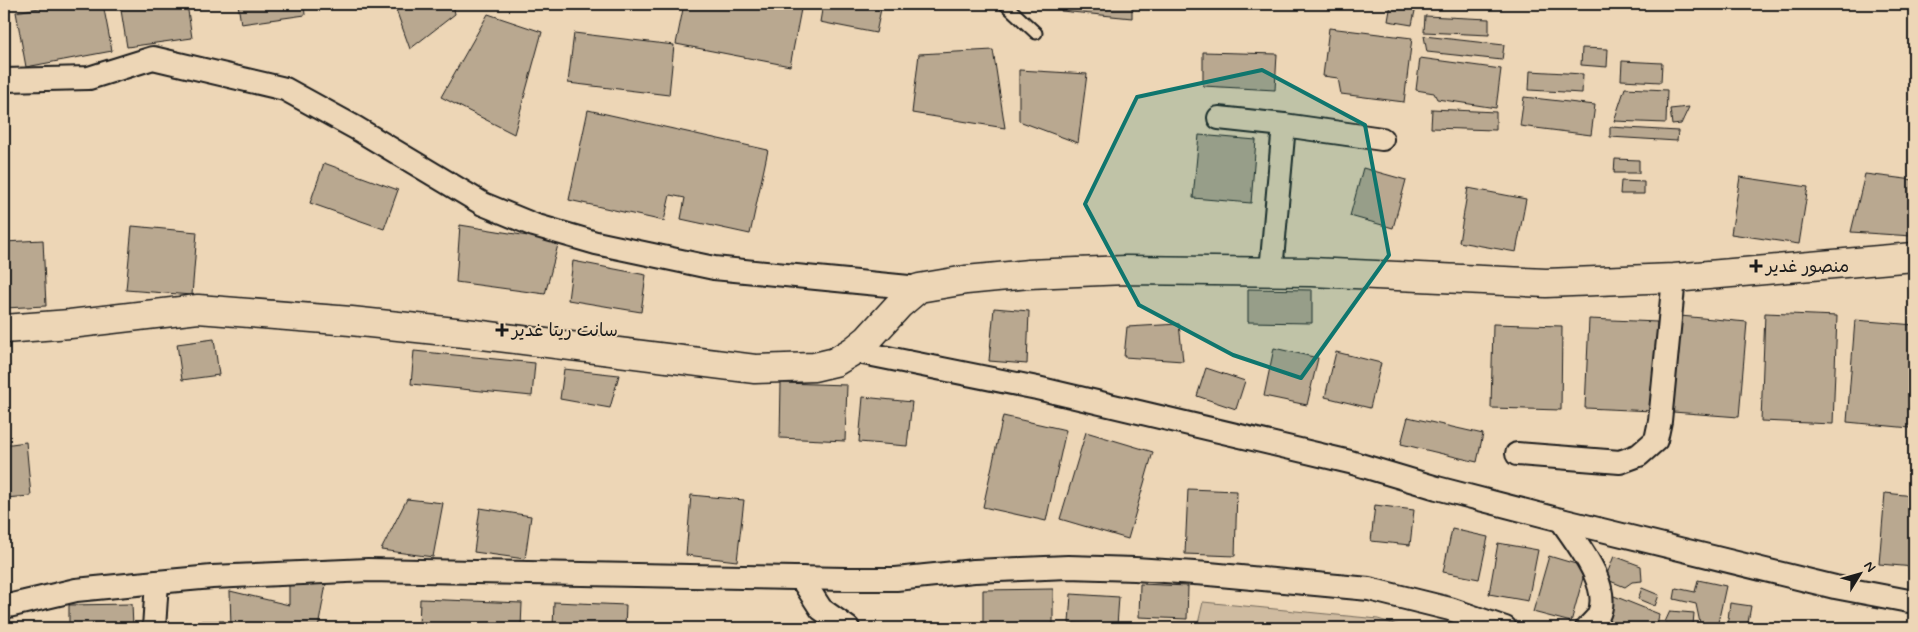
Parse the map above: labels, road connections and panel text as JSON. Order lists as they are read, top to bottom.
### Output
{
  "places": {
    "health": ["منصور غدير", "سانت ريتا غدير"]
  },
  "north": "top right"
}
